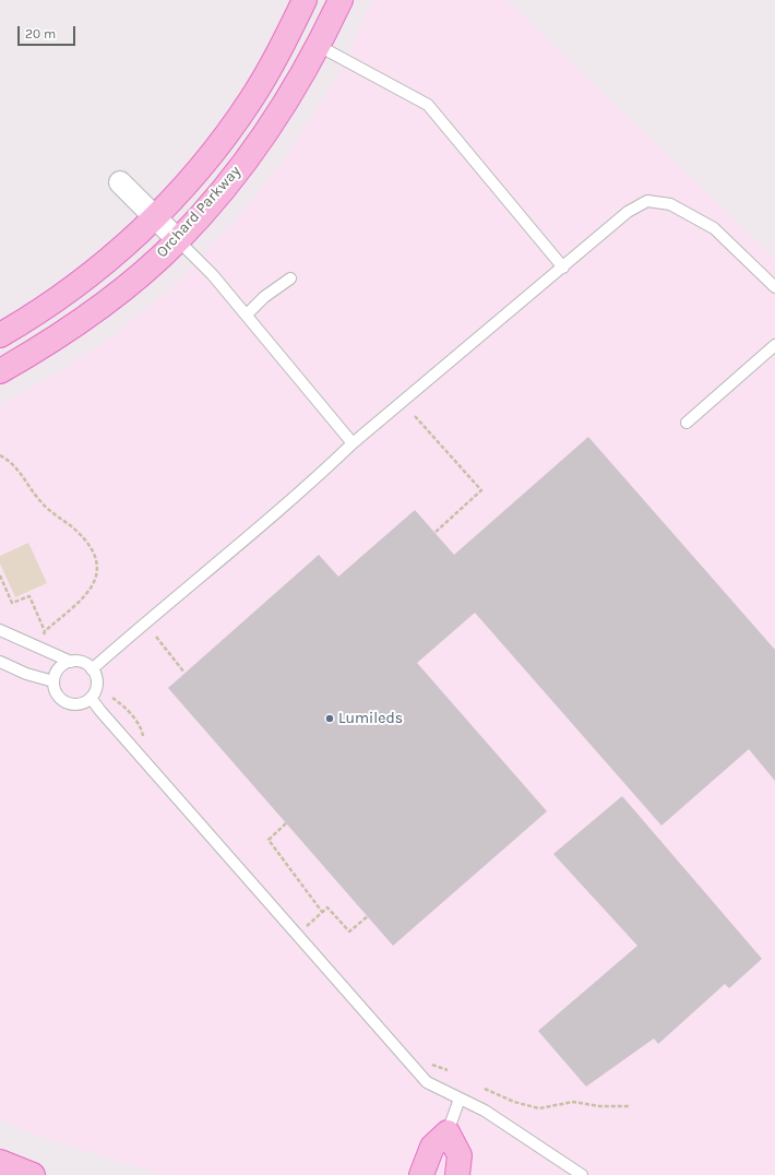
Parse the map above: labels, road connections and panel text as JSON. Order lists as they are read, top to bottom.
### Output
{
  "streets": {
    "main road": ["Orchard Parkway"]
  },
  "places": ["Lumileds"],
  "scale_bar": "20 m"
}
